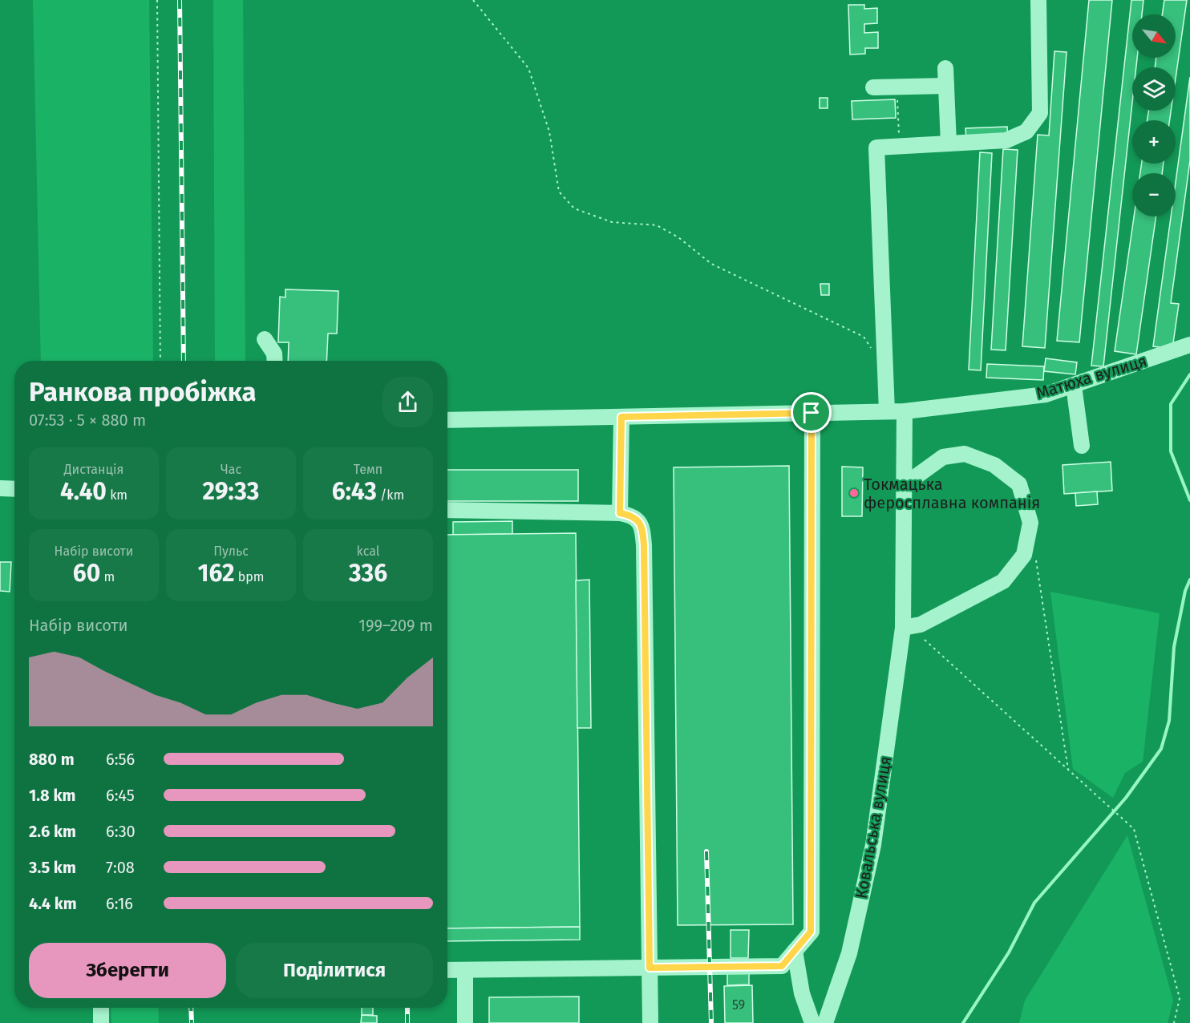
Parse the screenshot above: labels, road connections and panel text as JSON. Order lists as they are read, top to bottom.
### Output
{
  "streets": {
    "street": ["Матюха вулиця", "Ковальська вулиця"]
  },
  "crossings": [
    ["Матюха вулиця", "Ковальська вулиця"]
  ],
  "places": ["Токмацька феросплавна компанія"],
  "house_numbers": ["59"],
  "north": "bottom right",
  "page": {
    "map_buttons": ["+", "−"],
    "heading": ["Ранкова пробіжка", "07:53 · 5 × 880 m"],
    "stats": [
      ["Дистанція", "4.40 km"],
      ["Час", "29:33"],
      ["Темп", "6:43 /km"],
      ["Набір висоти", "60 m"],
      ["Пульс", "162 bpm"],
      ["kcal", "336"]
    ],
    "chart": ["Набір висоти", "199–209 m"],
    "list": [
      {
        "name": "880 m",
        "note": "6:56"
      },
      {
        "name": "1.8 km",
        "note": "6:45"
      },
      {
        "name": "2.6 km",
        "note": "6:30"
      },
      {
        "name": "3.5 km",
        "note": "7:08"
      },
      {
        "name": "4.4 km",
        "note": "6:16"
      }
    ],
    "buttons": ["Зберегти", "Поділитися"]
  }
}
